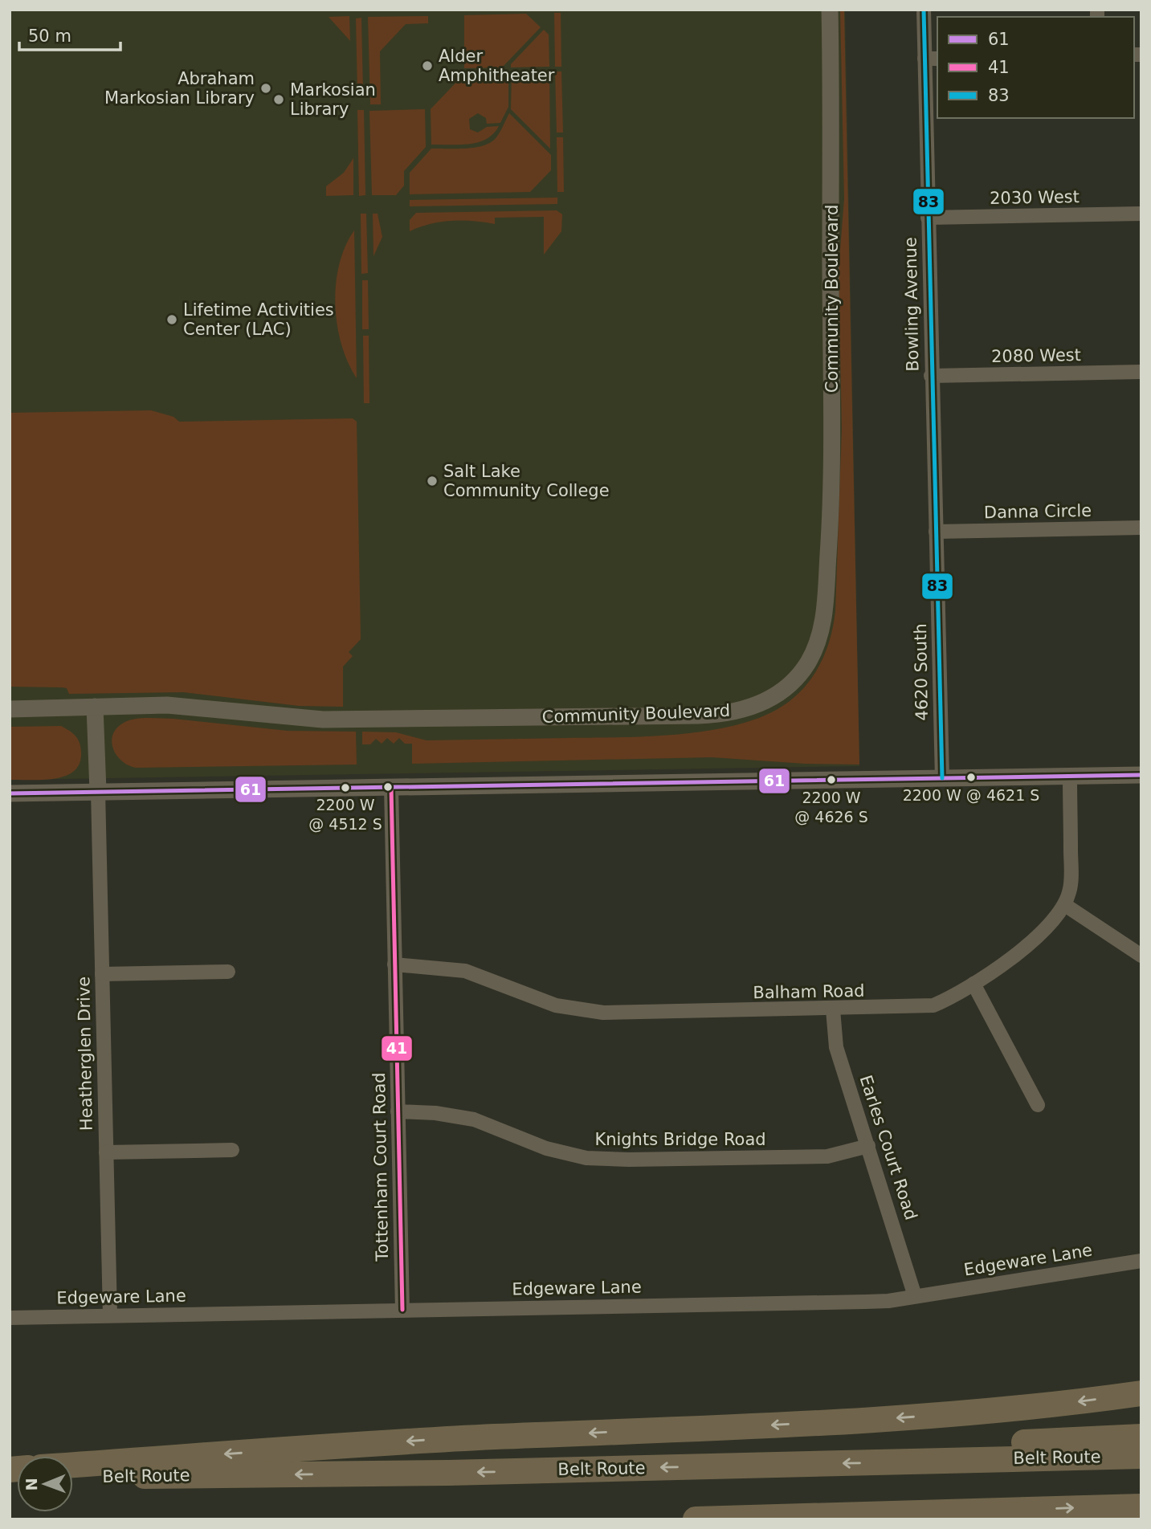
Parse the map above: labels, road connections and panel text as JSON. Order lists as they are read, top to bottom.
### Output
{
  "streets": {
    "highway": ["Belt Route"],
    "street": [
      "2030 West",
      "Community Boulevard",
      "Bowling Avenue",
      "2080 West",
      "Danna Circle",
      "4620 South",
      "Balham Road",
      "Heatherglen Drive",
      "Knights Bridge Road",
      "Earles Court Road",
      "Tottenham Court Road",
      "Edgeware Lane"
    ]
  },
  "crossings": [
    ["2030 West", "Bowling Avenue"],
    ["Bowling Avenue", "2080 West"],
    ["Bowling Avenue", "Danna Circle"],
    ["Bowling Avenue", "4620 South"],
    ["Danna Circle", "4620 South"],
    ["Balham Road", "Earles Court Road"],
    ["Balham Road", "Tottenham Court Road"],
    ["Heatherglen Drive", "Edgeware Lane"],
    ["Knights Bridge Road", "Earles Court Road"],
    ["Knights Bridge Road", "Tottenham Court Road"],
    ["Earles Court Road", "Edgeware Lane"],
    ["Tottenham Court Road", "Edgeware Lane"]
  ],
  "places": [
    "Alder Amphitheater",
    "Abraham Markosian Library",
    "Markosian Library",
    "Lifetime Activities Center (LAC)",
    "Salt Lake Community College",
    "2200 W @ 4621 S",
    "2200 W @ 4626 S",
    "2200 W @ 4512 S"
  ],
  "lines": ["transit line 83", "transit line 61", "transit line 41"],
  "legend": ["61", "41", "83"],
  "scale_bar": "50 m",
  "north": "left"
}
